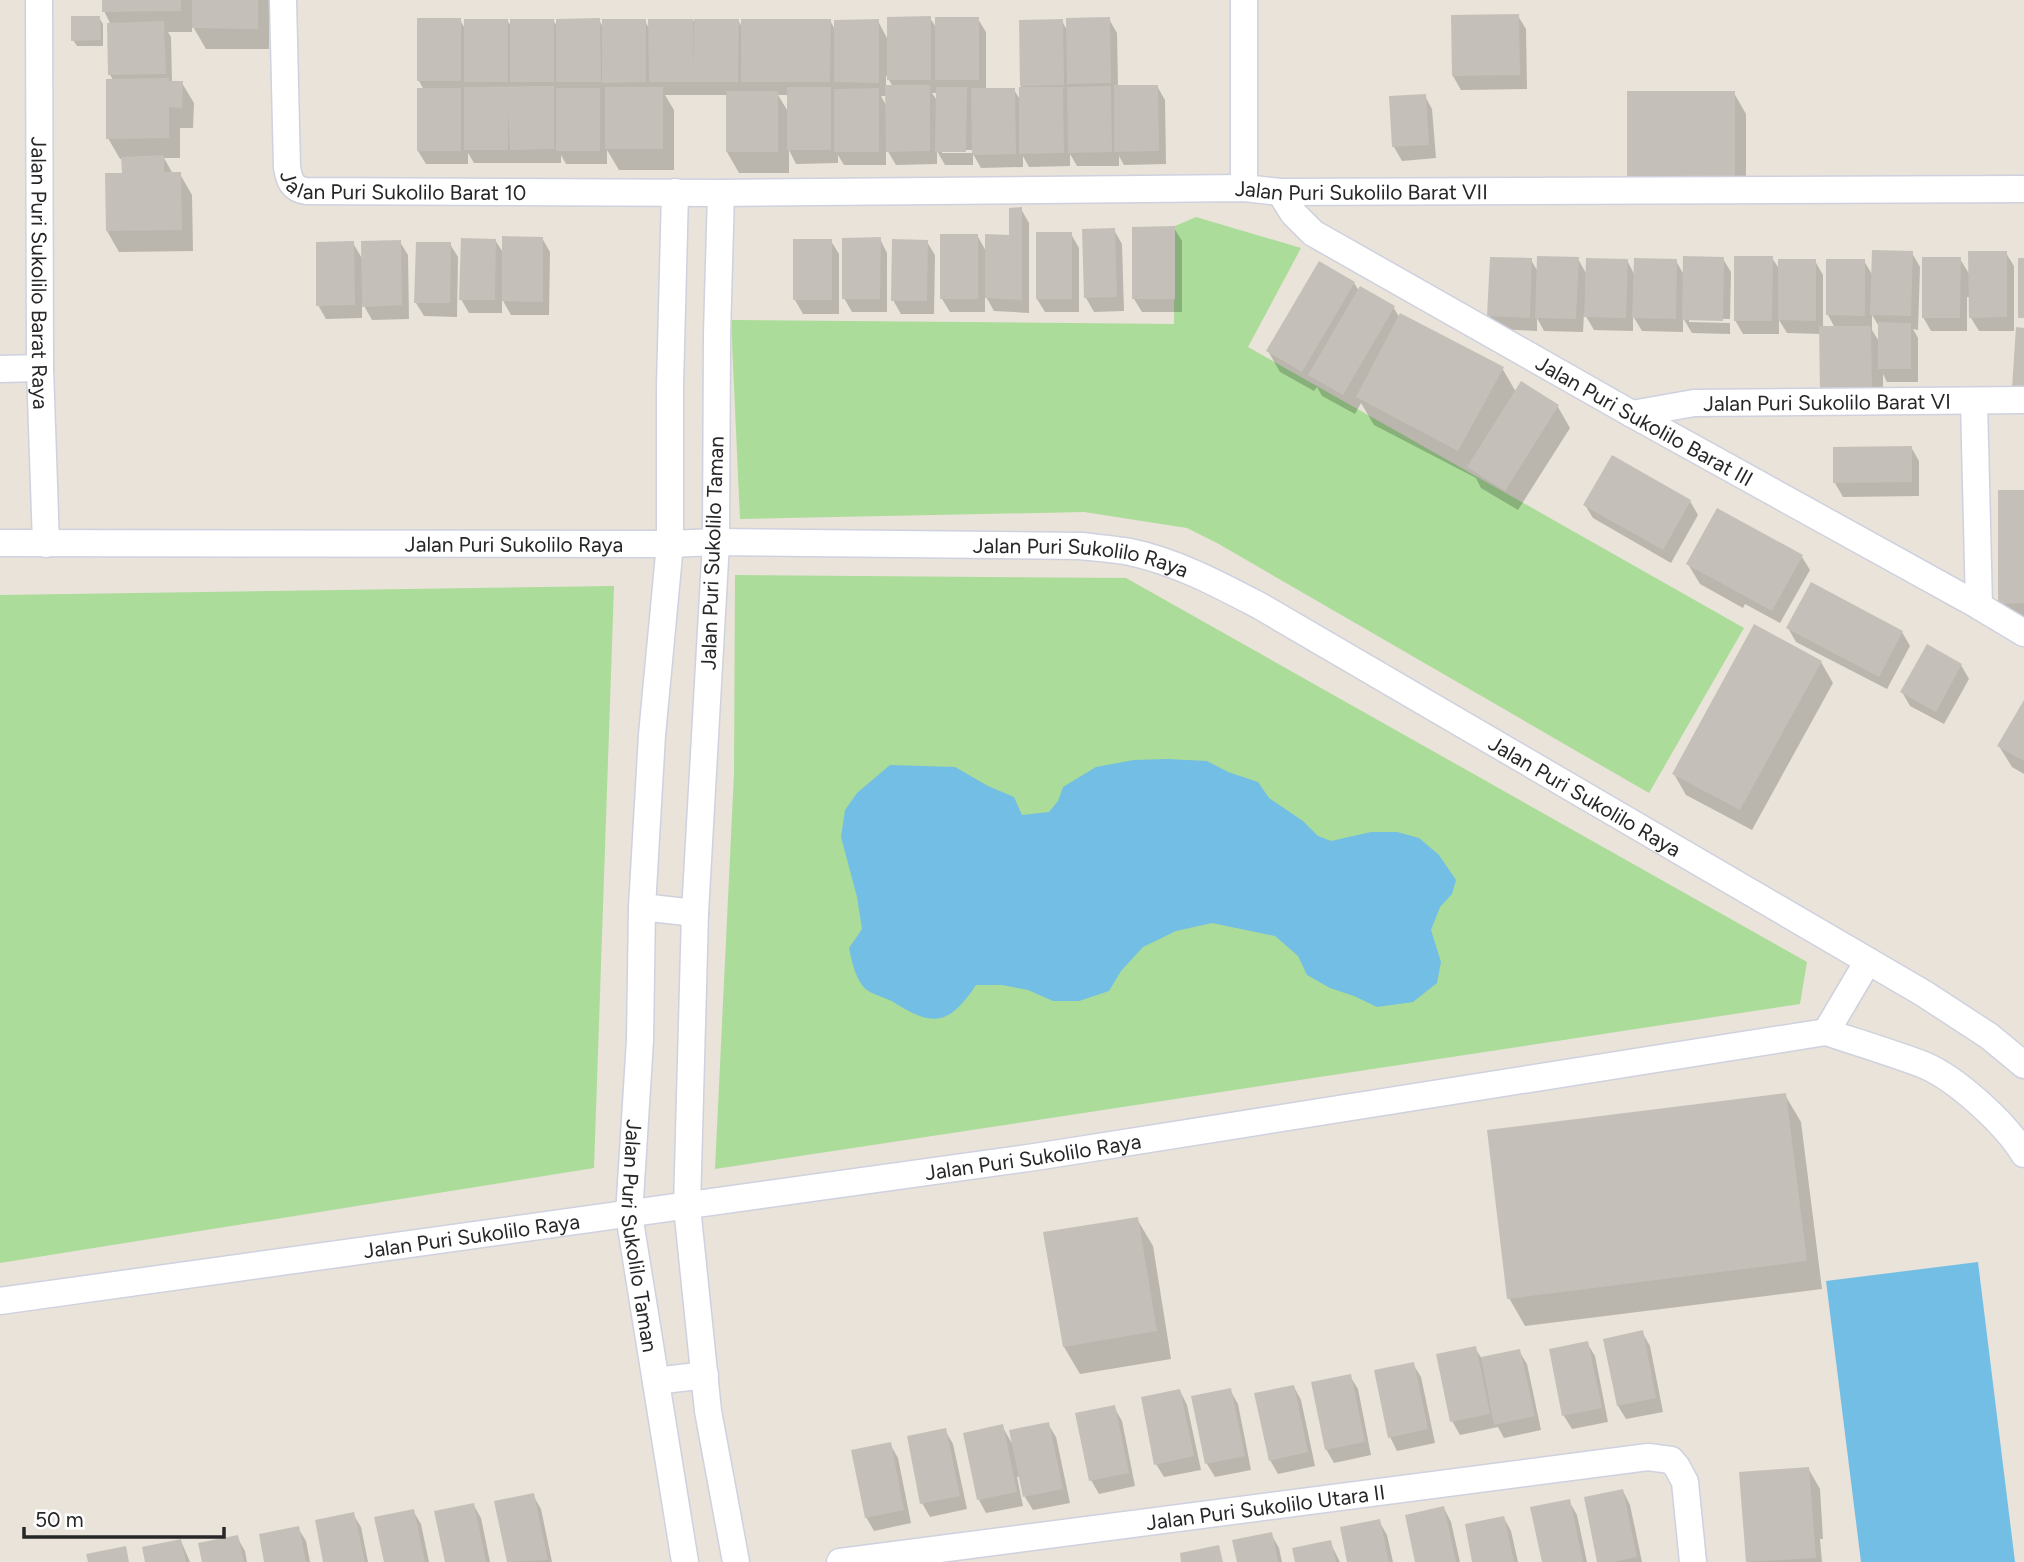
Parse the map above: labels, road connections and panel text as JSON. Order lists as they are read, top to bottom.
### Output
{
  "streets": {
    "street": [
      "Jalan Puri Sukolilo Barat 10",
      "Jalan Puri Sukolilo Barat VII",
      "Jalan Puri Sukolilo Barat Raya",
      "Jalan Puri Sukolilo Barat VI",
      "Jalan Puri Sukolilo Barat III",
      "Jalan Puri Sukolilo Raya",
      "Jalan Puri Sukolilo Taman",
      "Jalan Puri Sukolilo Utara II"
    ]
  },
  "crossings": [
    ["Jalan Puri Sukolilo Barat 10", "Jalan Puri Sukolilo Barat VII"],
    ["Jalan Puri Sukolilo Barat 10", "Jalan Puri Sukolilo Taman"],
    ["Jalan Puri Sukolilo Barat VII", "Jalan Puri Sukolilo Barat III"],
    ["Jalan Puri Sukolilo Barat VII", "Jalan Puri Sukolilo Taman"],
    ["Jalan Puri Sukolilo Barat Raya", "Jalan Puri Sukolilo Raya"],
    ["Jalan Puri Sukolilo Barat VI", "Jalan Puri Sukolilo Barat III"],
    ["Jalan Puri Sukolilo Raya", "Jalan Puri Sukolilo Taman"]
  ],
  "scale_bar": "50 m"
}
